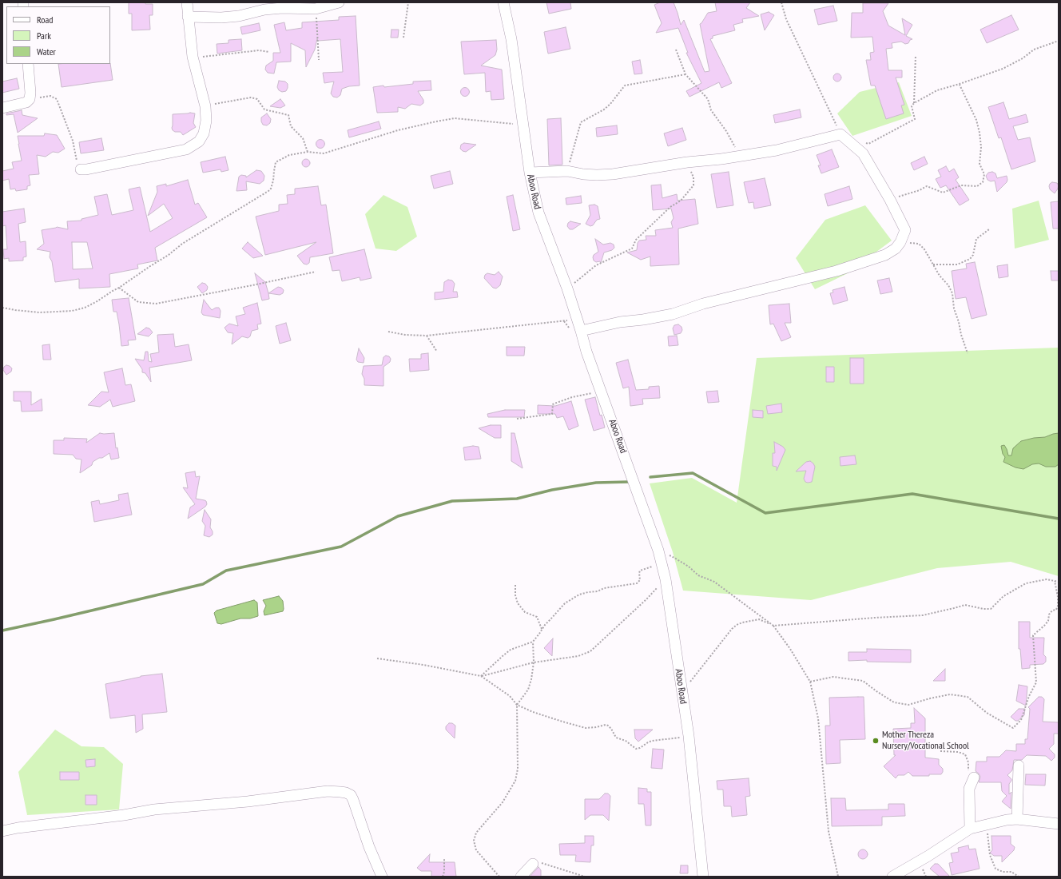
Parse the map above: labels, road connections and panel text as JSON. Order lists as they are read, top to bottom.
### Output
{
  "streets": {
    "street": ["Aboo Road"]
  },
  "places": ["Mother Thereza Nursery/Vocational School"],
  "legend": ["Road", "Park", "Water"]
}
